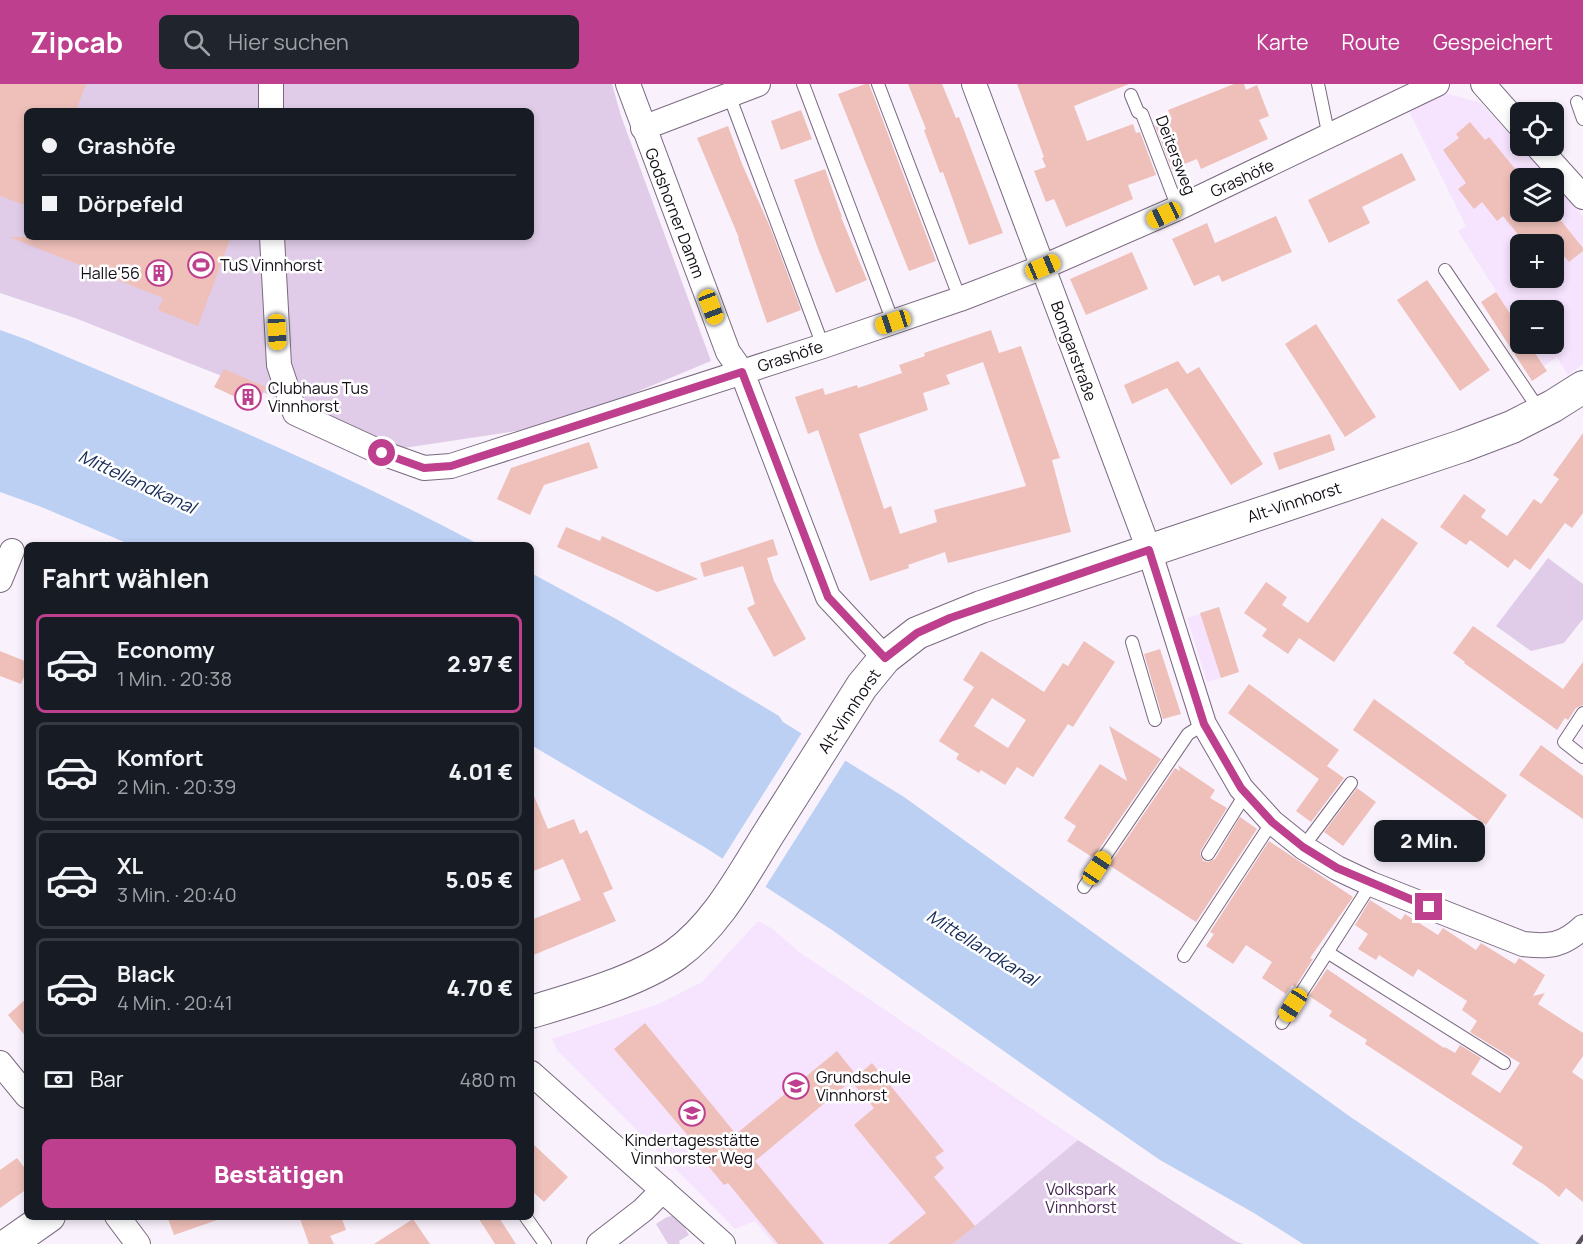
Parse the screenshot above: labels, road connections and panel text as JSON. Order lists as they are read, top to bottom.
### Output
{
  "streets": {
    "street": [
      "Grashöfe",
      "Godshorner Damm",
      "Bomgarstraße",
      "Alt-Vinnhorst"
    ],
    "lane": ["Deitersweg"]
  },
  "crossings": [
    ["Deitersweg", "Grashöfe"],
    ["Grashöfe", "Godshorner Damm"],
    ["Grashöfe", "Bomgarstraße"],
    ["Godshorner Damm", "Alt-Vinnhorst"],
    ["Bomgarstraße", "Alt-Vinnhorst"]
  ],
  "water": ["Mittellandkanal"],
  "parks": ["Volkspark Vinnhorst"],
  "places": {
    "sports": ["TuS Vinnhorst"],
    "building": ["Halle'56", "Clubhaus Tus Vinnhorst"],
    "school or university": ["Grundschule Vinnhorst", "Kindertagesstätte Vinnhorster Weg"]
  },
  "page": {
    "header": "Zipcab",
    "search": "Hier suchen",
    "nav": ["Karte", "Route", "Gespeichert"],
    "map_buttons": ["+", "−"],
    "banner": ["Grashöfe", "Dörpefeld"],
    "heading": "Fahrt wählen",
    "list": [
      {
        "name": "Economy",
        "note": "1 Min. · 20:38",
        "value": "2.97 €"
      },
      {
        "name": "Komfort",
        "note": "2 Min. · 20:39",
        "value": "4.01 €"
      },
      {
        "name": "XL",
        "note": "3 Min. · 20:40",
        "value": "5.05 €"
      },
      {
        "name": "Black",
        "note": "4 Min. · 20:41",
        "value": "4.70 €"
      }
    ],
    "bubble": "2 Min.",
    "pay": ["Bar", "480 m"],
    "buttons": "Bestätigen"
  }
}
